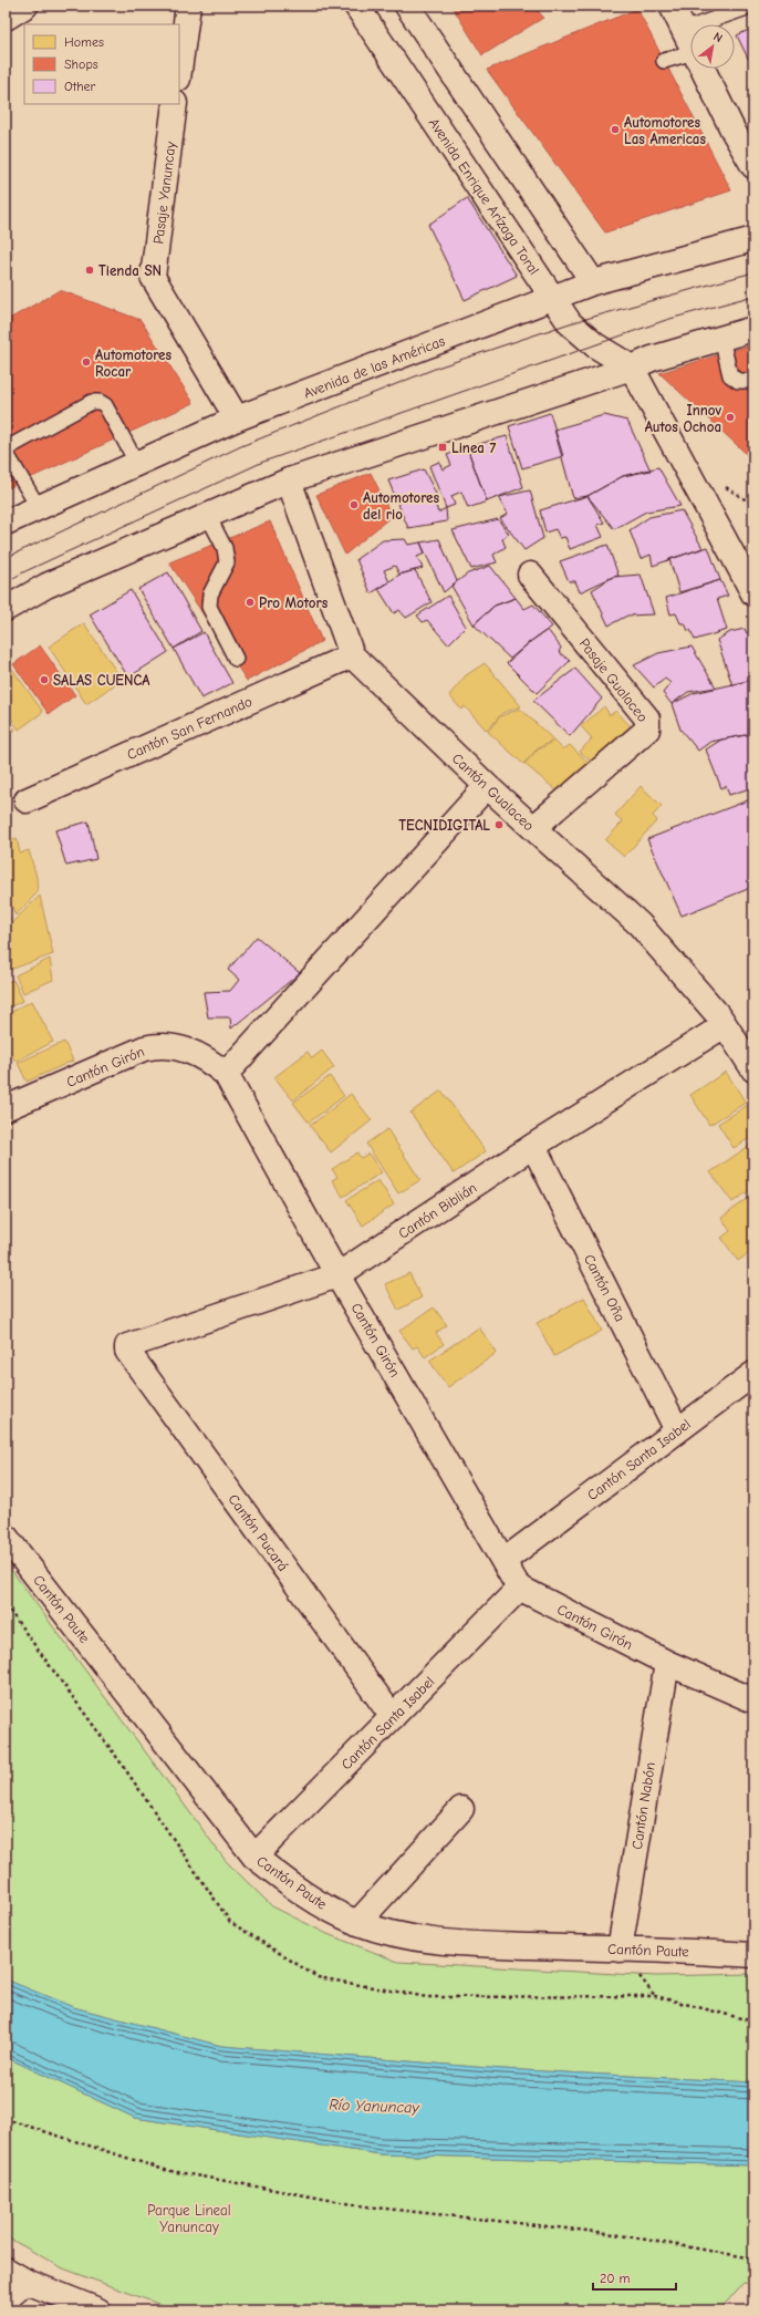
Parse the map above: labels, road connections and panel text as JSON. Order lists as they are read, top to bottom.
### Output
{
  "streets": {
    "street": [
      "Pasaje Yanuncay",
      "Avenida Enrique Arízaga Toral",
      "Avenida de las Américas",
      "Pasaje Gualaceo",
      "Cantón San Fernando",
      "Cantón Gualaceo",
      "Cantón Girón",
      "Cantón Biblián",
      "Cantón Oña",
      "Cantón Santa Isabel",
      "Cantón Pucará",
      "Cantón Paute",
      "Cantón Nabón"
    ]
  },
  "crossings": [
    ["Pasaje Yanuncay", "Avenida de las Américas"],
    ["Avenida Enrique Arízaga Toral", "Avenida de las Américas"],
    ["Pasaje Gualaceo", "Cantón Gualaceo"],
    ["Cantón San Fernando", "Cantón Gualaceo"],
    ["Cantón Gualaceo", "Cantón Biblián"],
    ["Cantón Girón", "Cantón Biblián"],
    ["Cantón Girón", "Cantón Santa Isabel"],
    ["Cantón Girón", "Cantón Nabón"],
    ["Cantón Biblián", "Cantón Oña"],
    ["Cantón Biblián", "Cantón Pucará"],
    ["Cantón Oña", "Cantón Santa Isabel"],
    ["Cantón Santa Isabel", "Cantón Pucará"],
    ["Cantón Santa Isabel", "Cantón Paute"],
    ["Cantón Paute", "Cantón Nabón"]
  ],
  "water": ["Río Yanuncay"],
  "parks": ["Parque Lineal Yanuncay"],
  "places": {
    "other": [
      "Automotores Las Americas",
      "Tienda SN",
      "Automotores Rocar",
      "Innov Autos Ochoa",
      "Automotores del rio",
      "Pro Motors",
      "SALAS CUENCA",
      "TECNIDIGITAL"
    ],
    "transit": ["Linea 7"]
  },
  "legend": ["Homes", "Shops", "Other"],
  "scale_bar": "20 m",
  "north": "top right"
}
